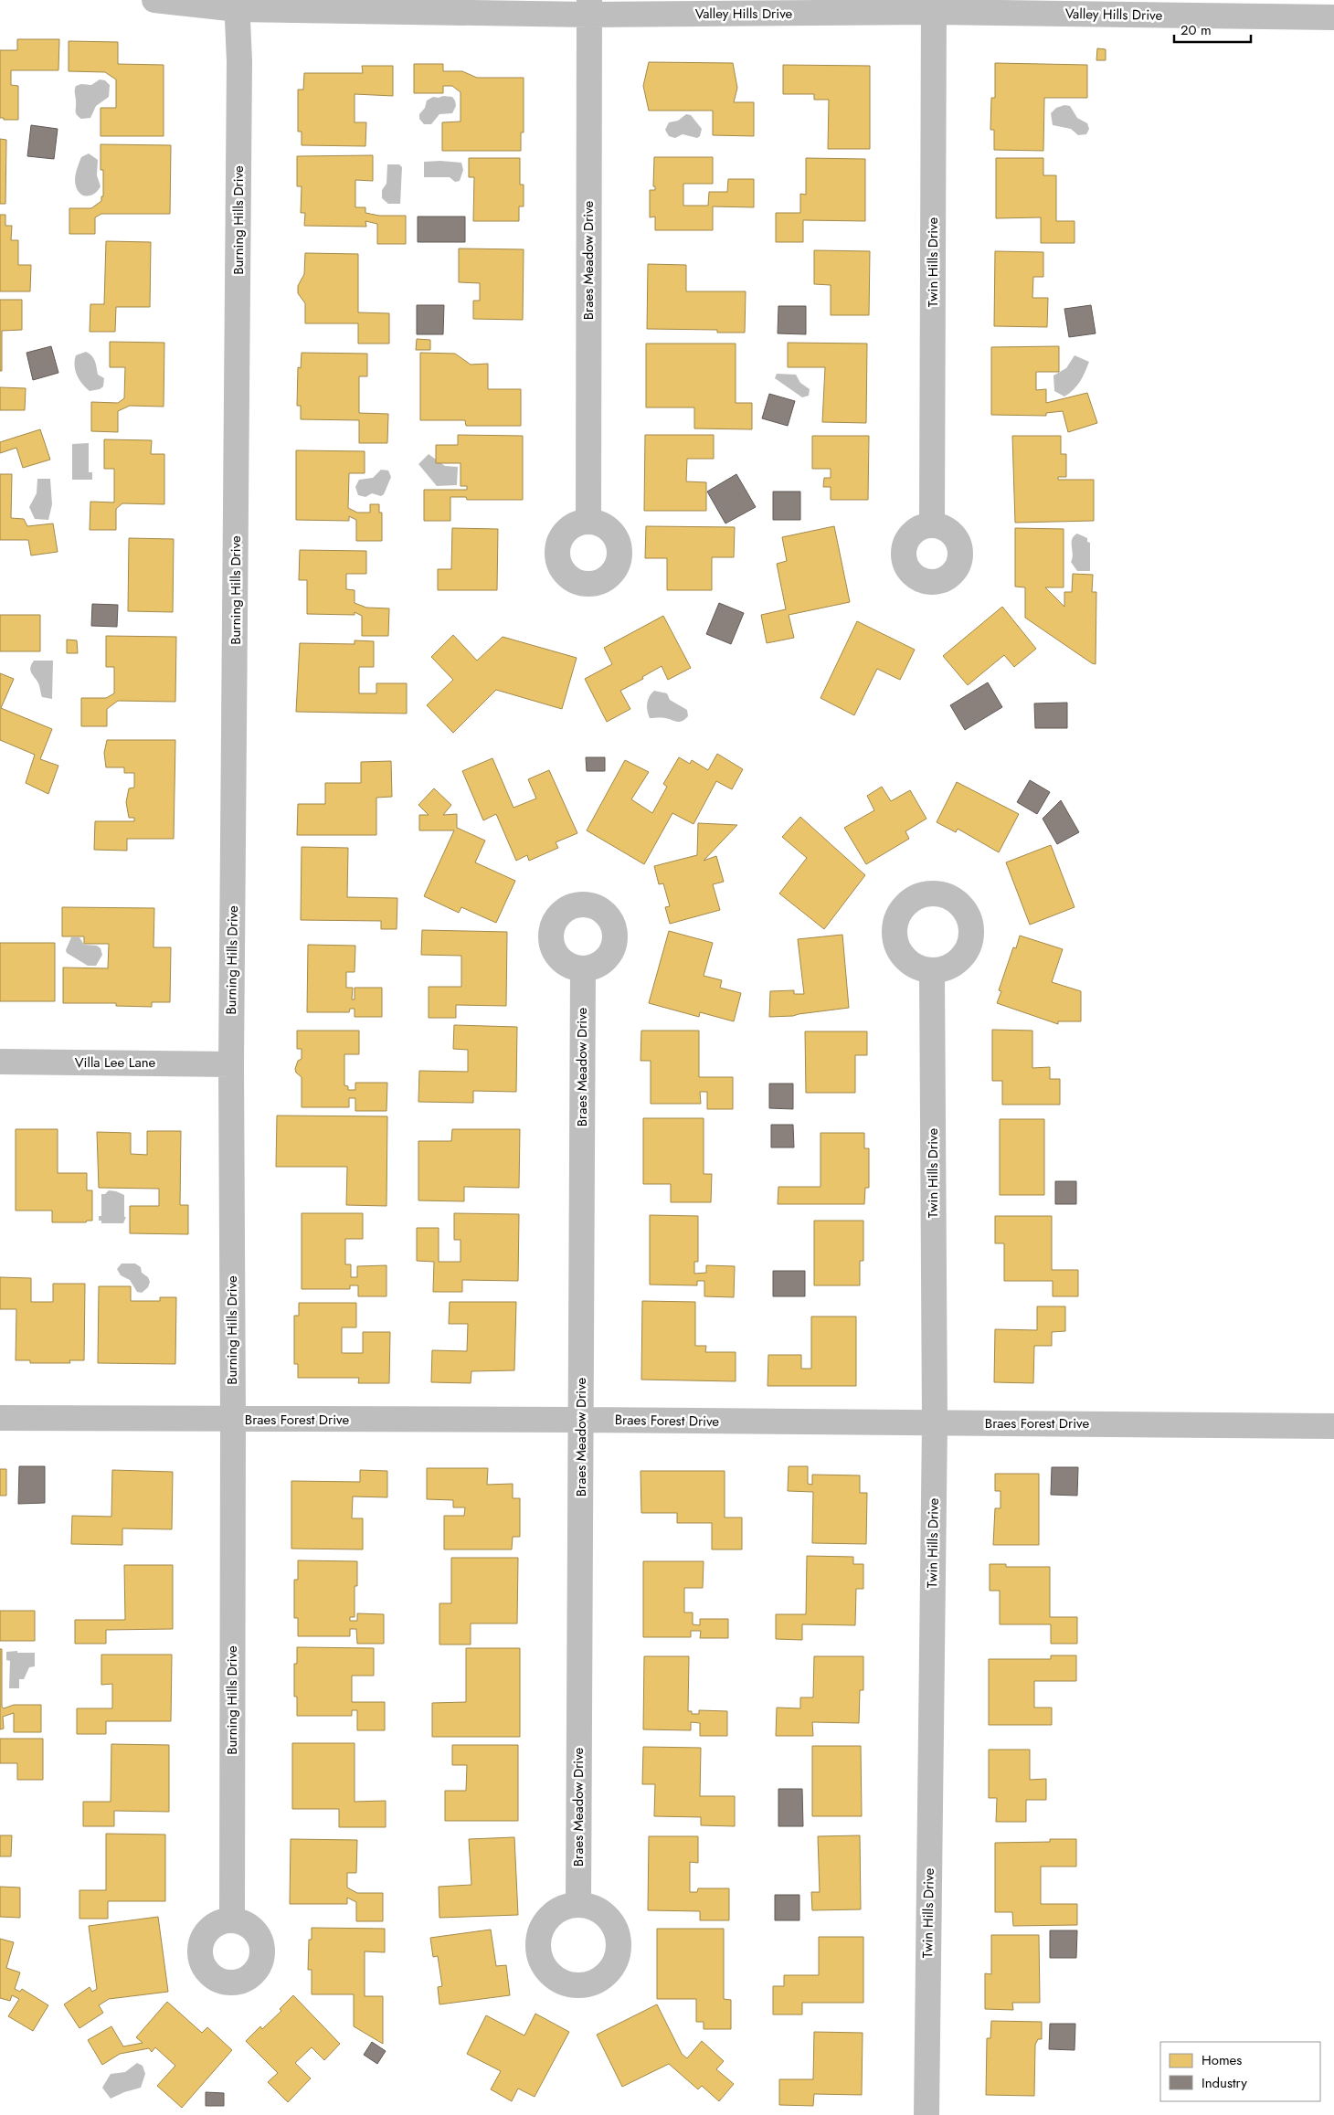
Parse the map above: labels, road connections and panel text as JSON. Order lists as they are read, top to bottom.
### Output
{
  "streets": {
    "street": [
      "Valley Hills Drive",
      "Burning Hills Drive",
      "Braes Meadow Drive",
      "Twin Hills Drive",
      "Villa Lee Lane",
      "Braes Forest Drive"
    ]
  },
  "crossings": [
    ["Valley Hills Drive", "Burning Hills Drive"],
    ["Valley Hills Drive", "Braes Meadow Drive"],
    ["Valley Hills Drive", "Twin Hills Drive"],
    ["Burning Hills Drive", "Villa Lee Lane"],
    ["Burning Hills Drive", "Braes Forest Drive"],
    ["Braes Meadow Drive", "Braes Forest Drive"],
    ["Twin Hills Drive", "Braes Forest Drive"]
  ],
  "legend": ["Homes", "Industry"],
  "scale_bar": "20 m"
}
